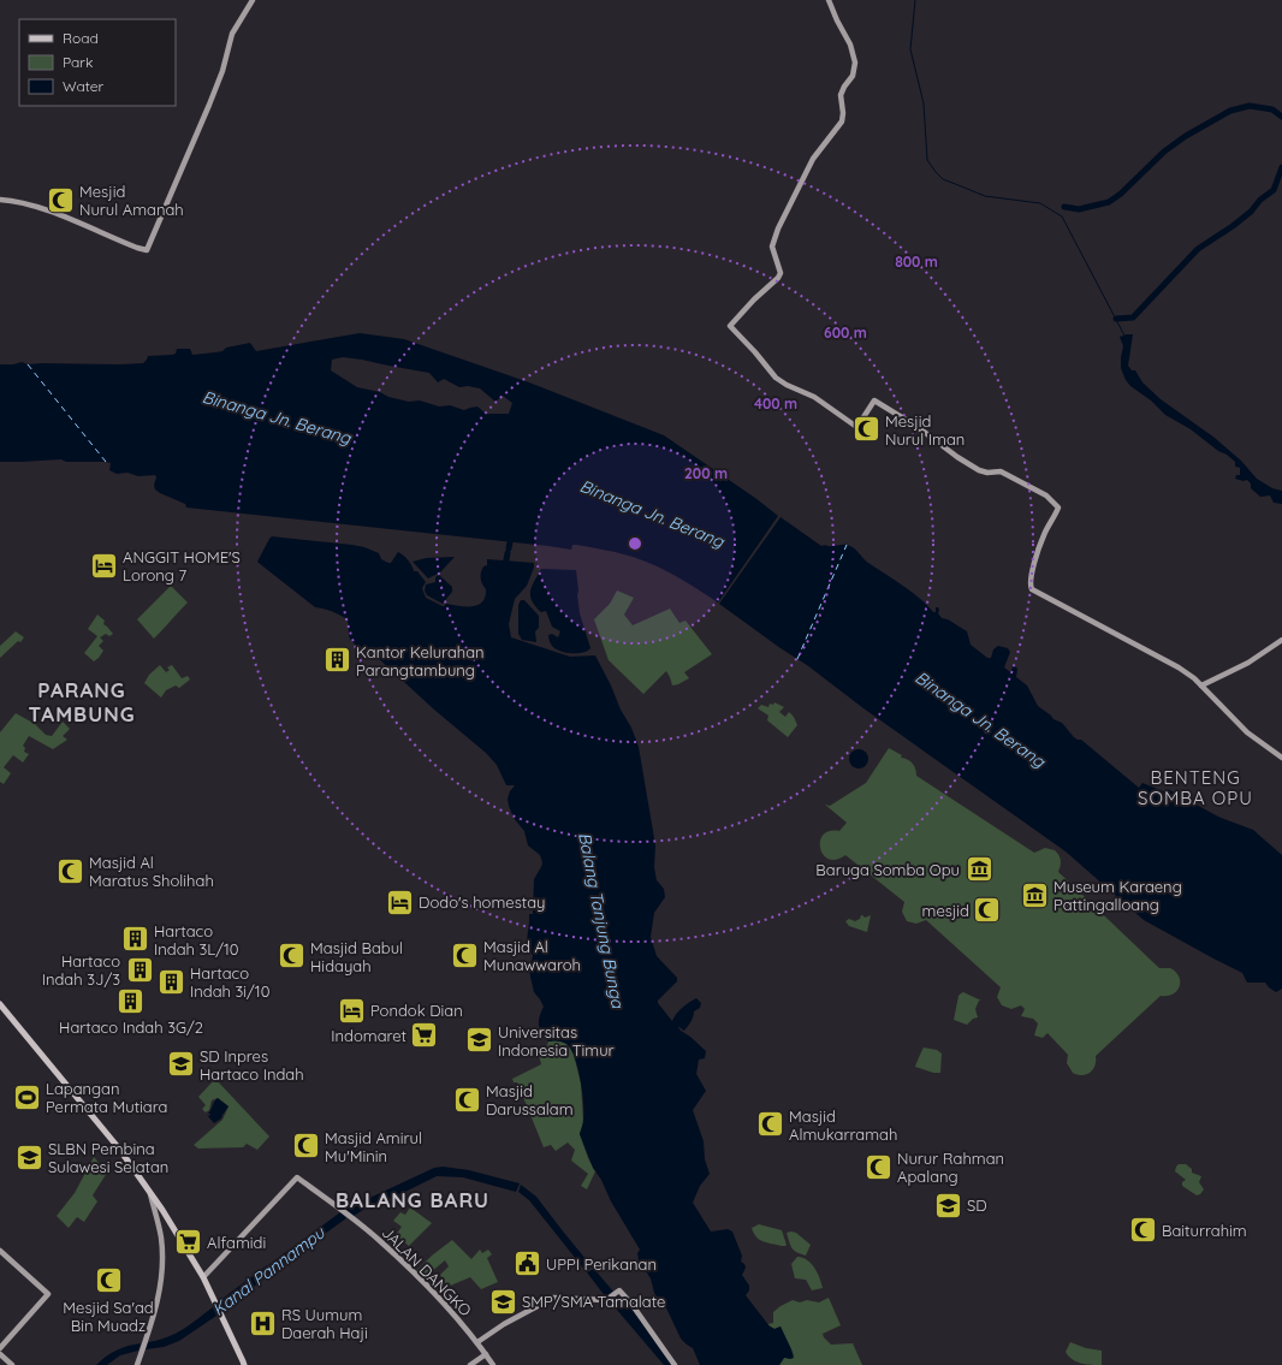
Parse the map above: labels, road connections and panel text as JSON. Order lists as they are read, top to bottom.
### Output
{
  "streets": {
    "street": ["JALAN DANGKO"]
  },
  "districts": ["PARANG TAMBUNG", "BENTENG SOMBA OPU", "BALANG BARU"],
  "water": ["Binanga Jn. Berang", "Balang Tanjung Bunga", "Kanal Pannampu"],
  "places": {
    "mosque": [
      "Mesjid Nurul Amanah",
      "Mesjid Nurul Iman",
      "Masjid Al Maratus Sholihah",
      "mesjid",
      "Masjid Al Munawwaroh",
      "Masjid Babul Hidayah",
      "Masjid Darussalam",
      "Masjid Almukarramah",
      "Masjid Amirul Mu'Minin",
      "Nurur Rahman Apalang",
      "Baiturrahim",
      "Mesjid Sa'ad Bin Muadz"
    ],
    "hotel": ["ANGGIT HOME'S Lorong 7", "Dodo's homestay", "Pondok Dian"],
    "building": [
      "Kantor Kelurahan Parangtambung",
      "Hartaco Indah 3L/10",
      "Hartaco Indah 3J/3",
      "Hartaco Indah 3i/10",
      "Hartaco Indah 3G/2"
    ],
    "museum": ["Baruga Somba Opu", "Museum Karaeng Pattingalloang"],
    "supermarket": ["Indomaret", "Alfamidi"],
    "school or university": [
      "Universitas Indonesia Timur",
      "SD Inpres Hartaco Indah",
      "SLBN Pembina Sulawesi Selatan",
      "SD",
      "SMP/SMA Tamalate"
    ],
    "sports": ["Lapangan Permata Mutiara"],
    "public building": ["UPPI Perikanan"],
    "hospital": ["RS Uumum Daerah Haji"]
  },
  "legend": ["Road", "Park", "Water"],
  "rings": [
    "800 m",
    "600 m",
    "400 m",
    "200 m"
  ]
}
